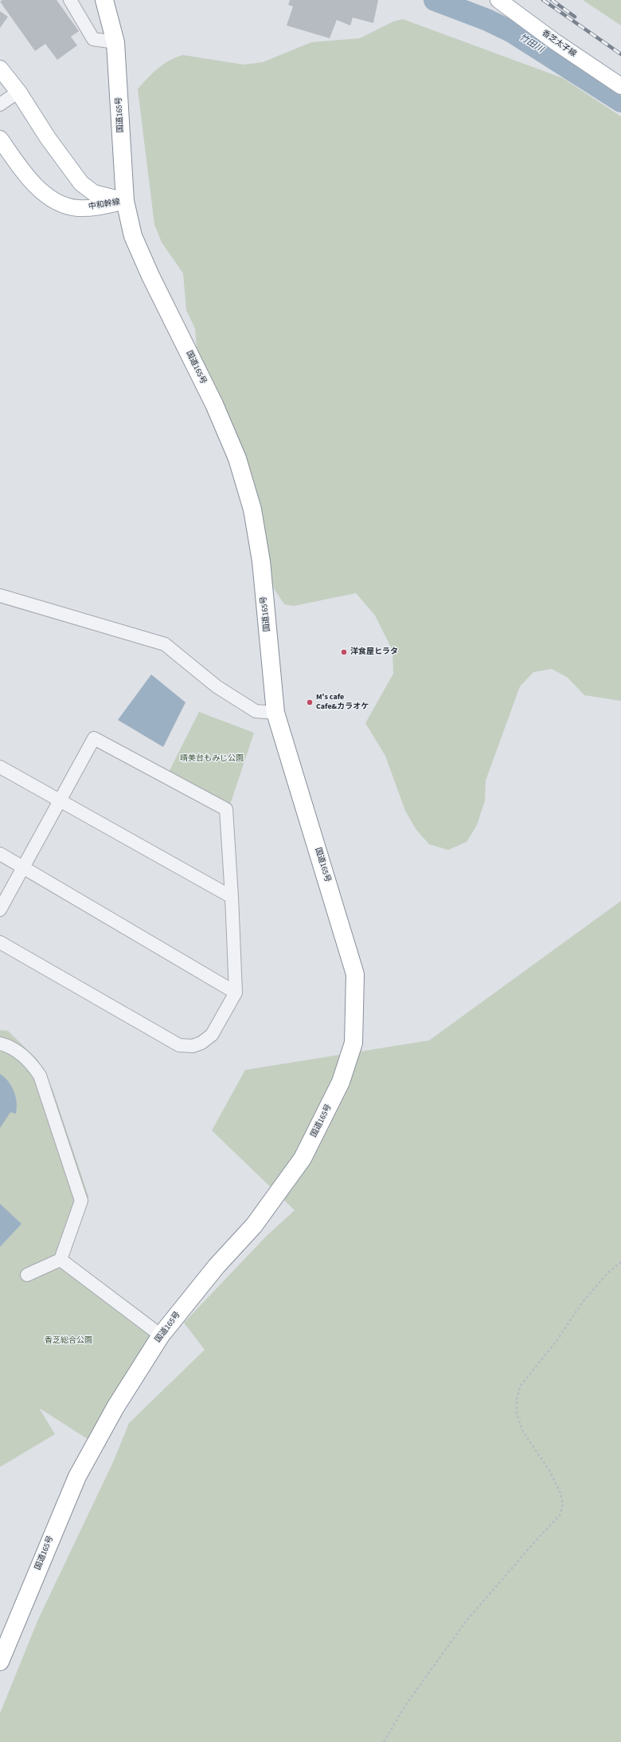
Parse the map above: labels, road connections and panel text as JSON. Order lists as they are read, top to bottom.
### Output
{
  "streets": {
    "highway": ["国道165号"],
    "main road": ["香芝太子線", "中和幹線"]
  },
  "crossings": [
    ["国道165号", "中和幹線"]
  ],
  "water": ["竹田川"],
  "parks": ["晴美台もみじ公園", "香芝総合公園"],
  "places": ["洋食屋ヒラタ", "M's cafe Cafe&カラオケ"]
}
